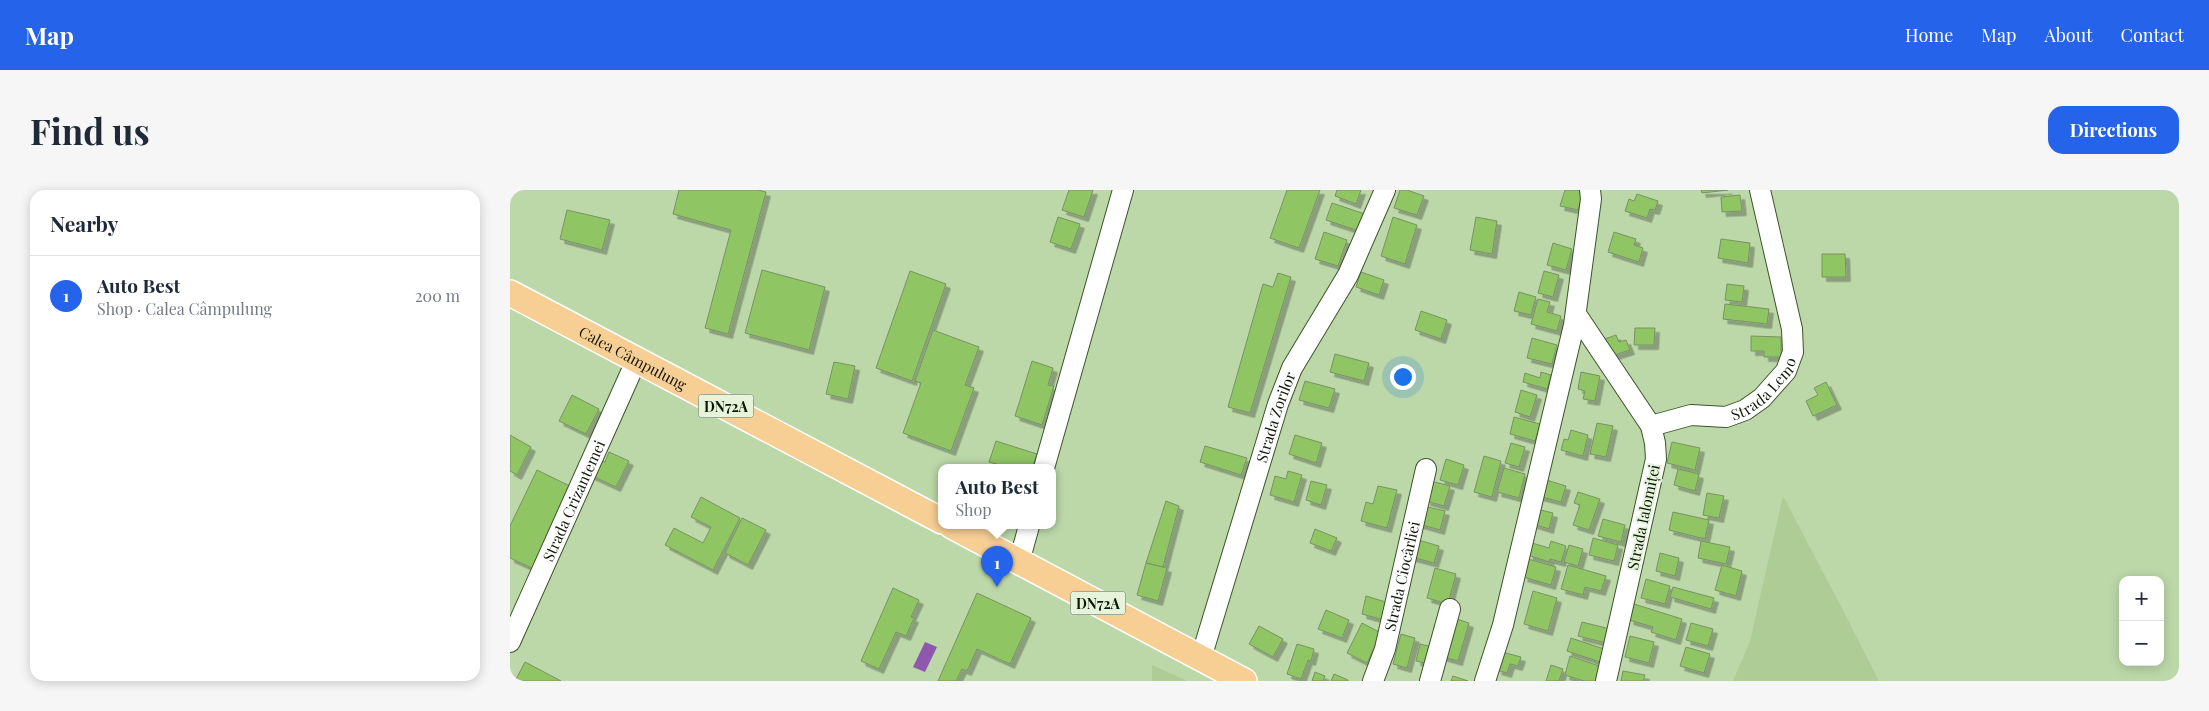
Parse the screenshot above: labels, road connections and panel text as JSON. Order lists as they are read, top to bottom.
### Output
{
  "streets": {
    "main road": ["Calea Câmpulung", "DN72A"],
    "street": [
      "Strada Lemo",
      "Strada Zorilor",
      "Strada Crizantemei",
      "Strada Ialomiței",
      "Strada Ciocârliei"
    ]
  },
  "crossings": [
    ["Calea Câmpulung", "Strada Crizantemei"],
    ["Strada Lemo", "Strada Ialomiței"],
    ["DN72A", "Strada Zorilor"]
  ],
  "page": {
    "header": "Map",
    "nav": [
      "Home",
      "Map",
      "About",
      "Contact"
    ],
    "buttons": "Directions",
    "title": "Find us",
    "heading": "Nearby",
    "list": [
      {
        "mark": "1",
        "name": "Auto Best",
        "note": "Shop · Calea Câmpulung",
        "value": "200 m"
      }
    ],
    "popup": ["Auto Best", "Shop"],
    "pins": "1",
    "map_buttons": ["+", "−"]
  }
}
